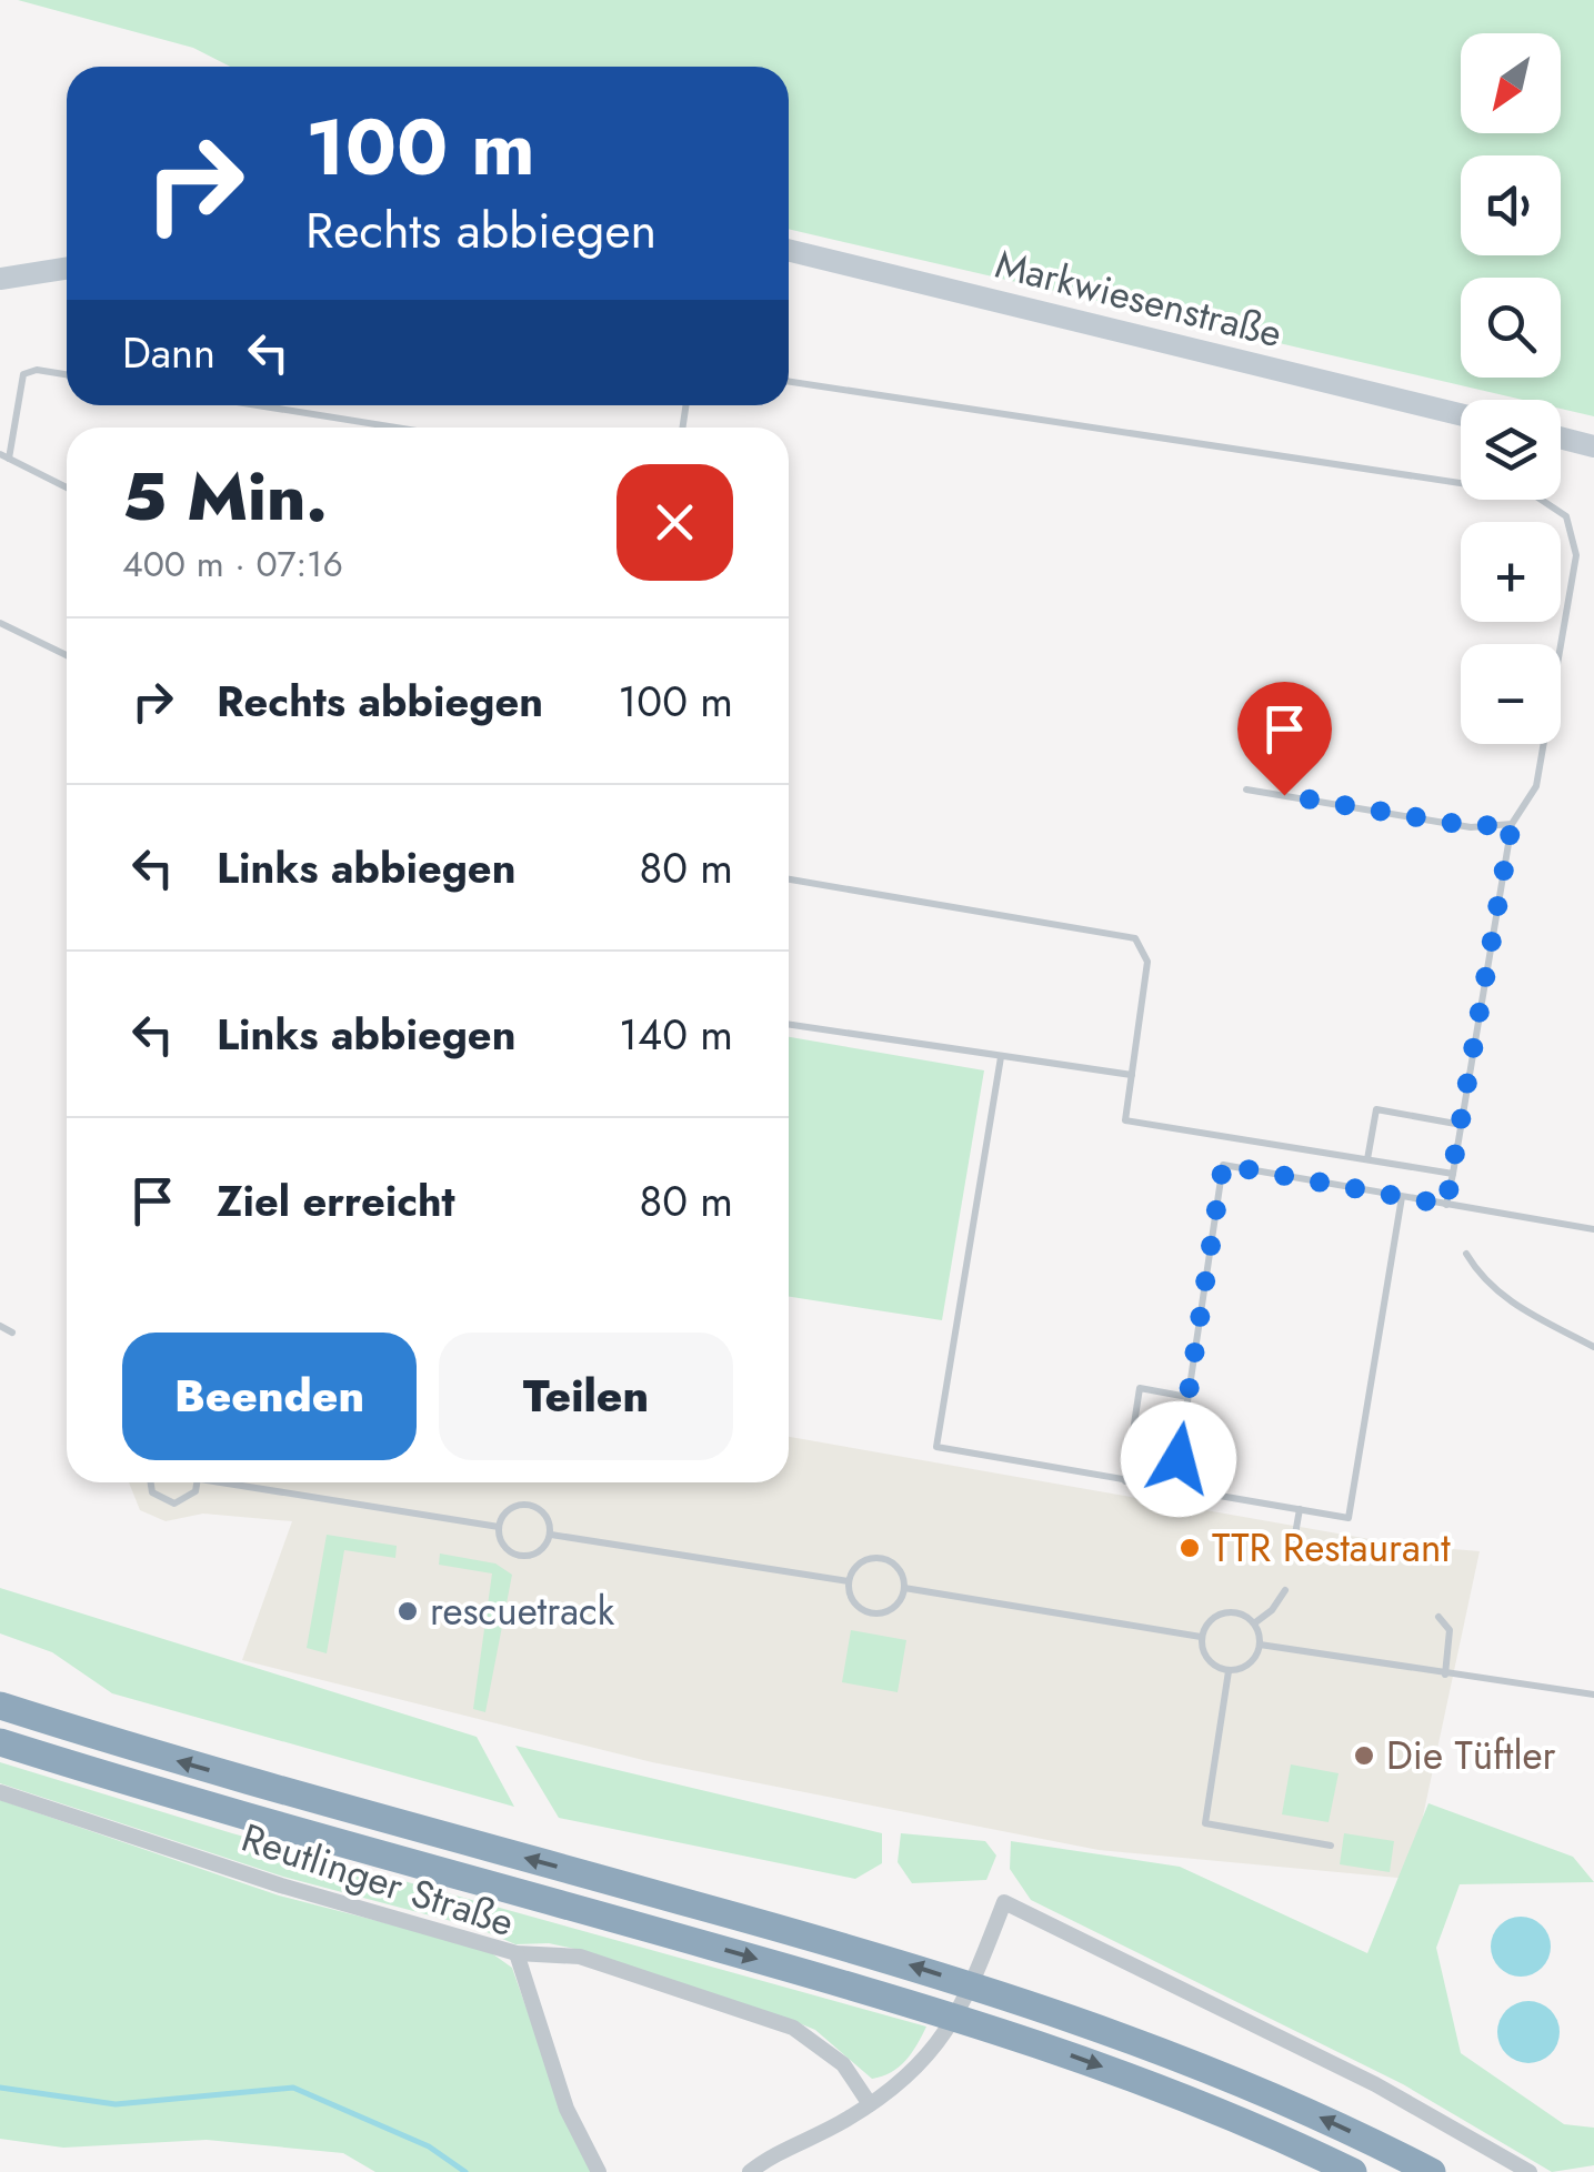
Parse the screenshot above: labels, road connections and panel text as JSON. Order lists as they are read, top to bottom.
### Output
{
  "streets": {
    "street": ["Markwiesenstraße", "Reutlinger Straße"]
  },
  "places": ["TTR Restaurant", "rescuetrack", "Die Tüftler"],
  "north": "bottom left",
  "page": {
    "map_buttons": ["+", "−"],
    "turn": ["100 m", "Rechts abbiegen"],
    "then": "Dann",
    "heading": ["5 Min.", "400 m · 07:16"],
    "list": [
      {
        "name": "Rechts abbiegen",
        "value": "100 m"
      },
      {
        "name": "Links abbiegen",
        "value": "80 m"
      },
      {
        "name": "Links abbiegen",
        "value": "140 m"
      },
      {
        "name": "Ziel erreicht",
        "value": "80 m"
      }
    ],
    "buttons": ["Beenden", "Teilen"]
  }
}
